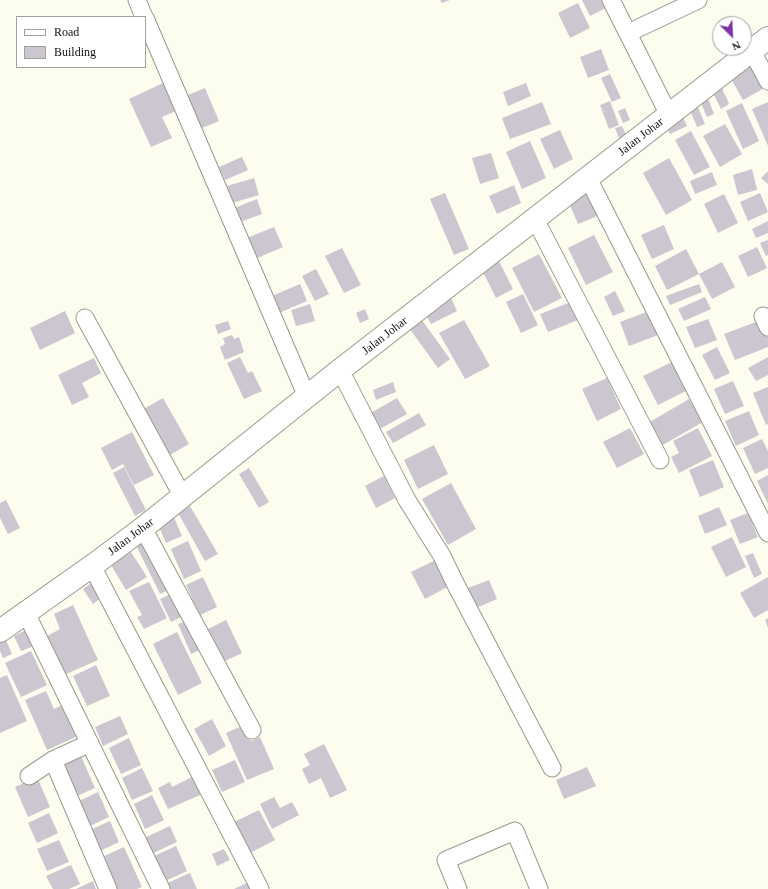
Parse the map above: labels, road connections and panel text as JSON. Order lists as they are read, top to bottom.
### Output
{
  "streets": {
    "street": ["Jalan Johar"]
  },
  "legend": ["Road", "Building"],
  "north": "bottom right"
}
